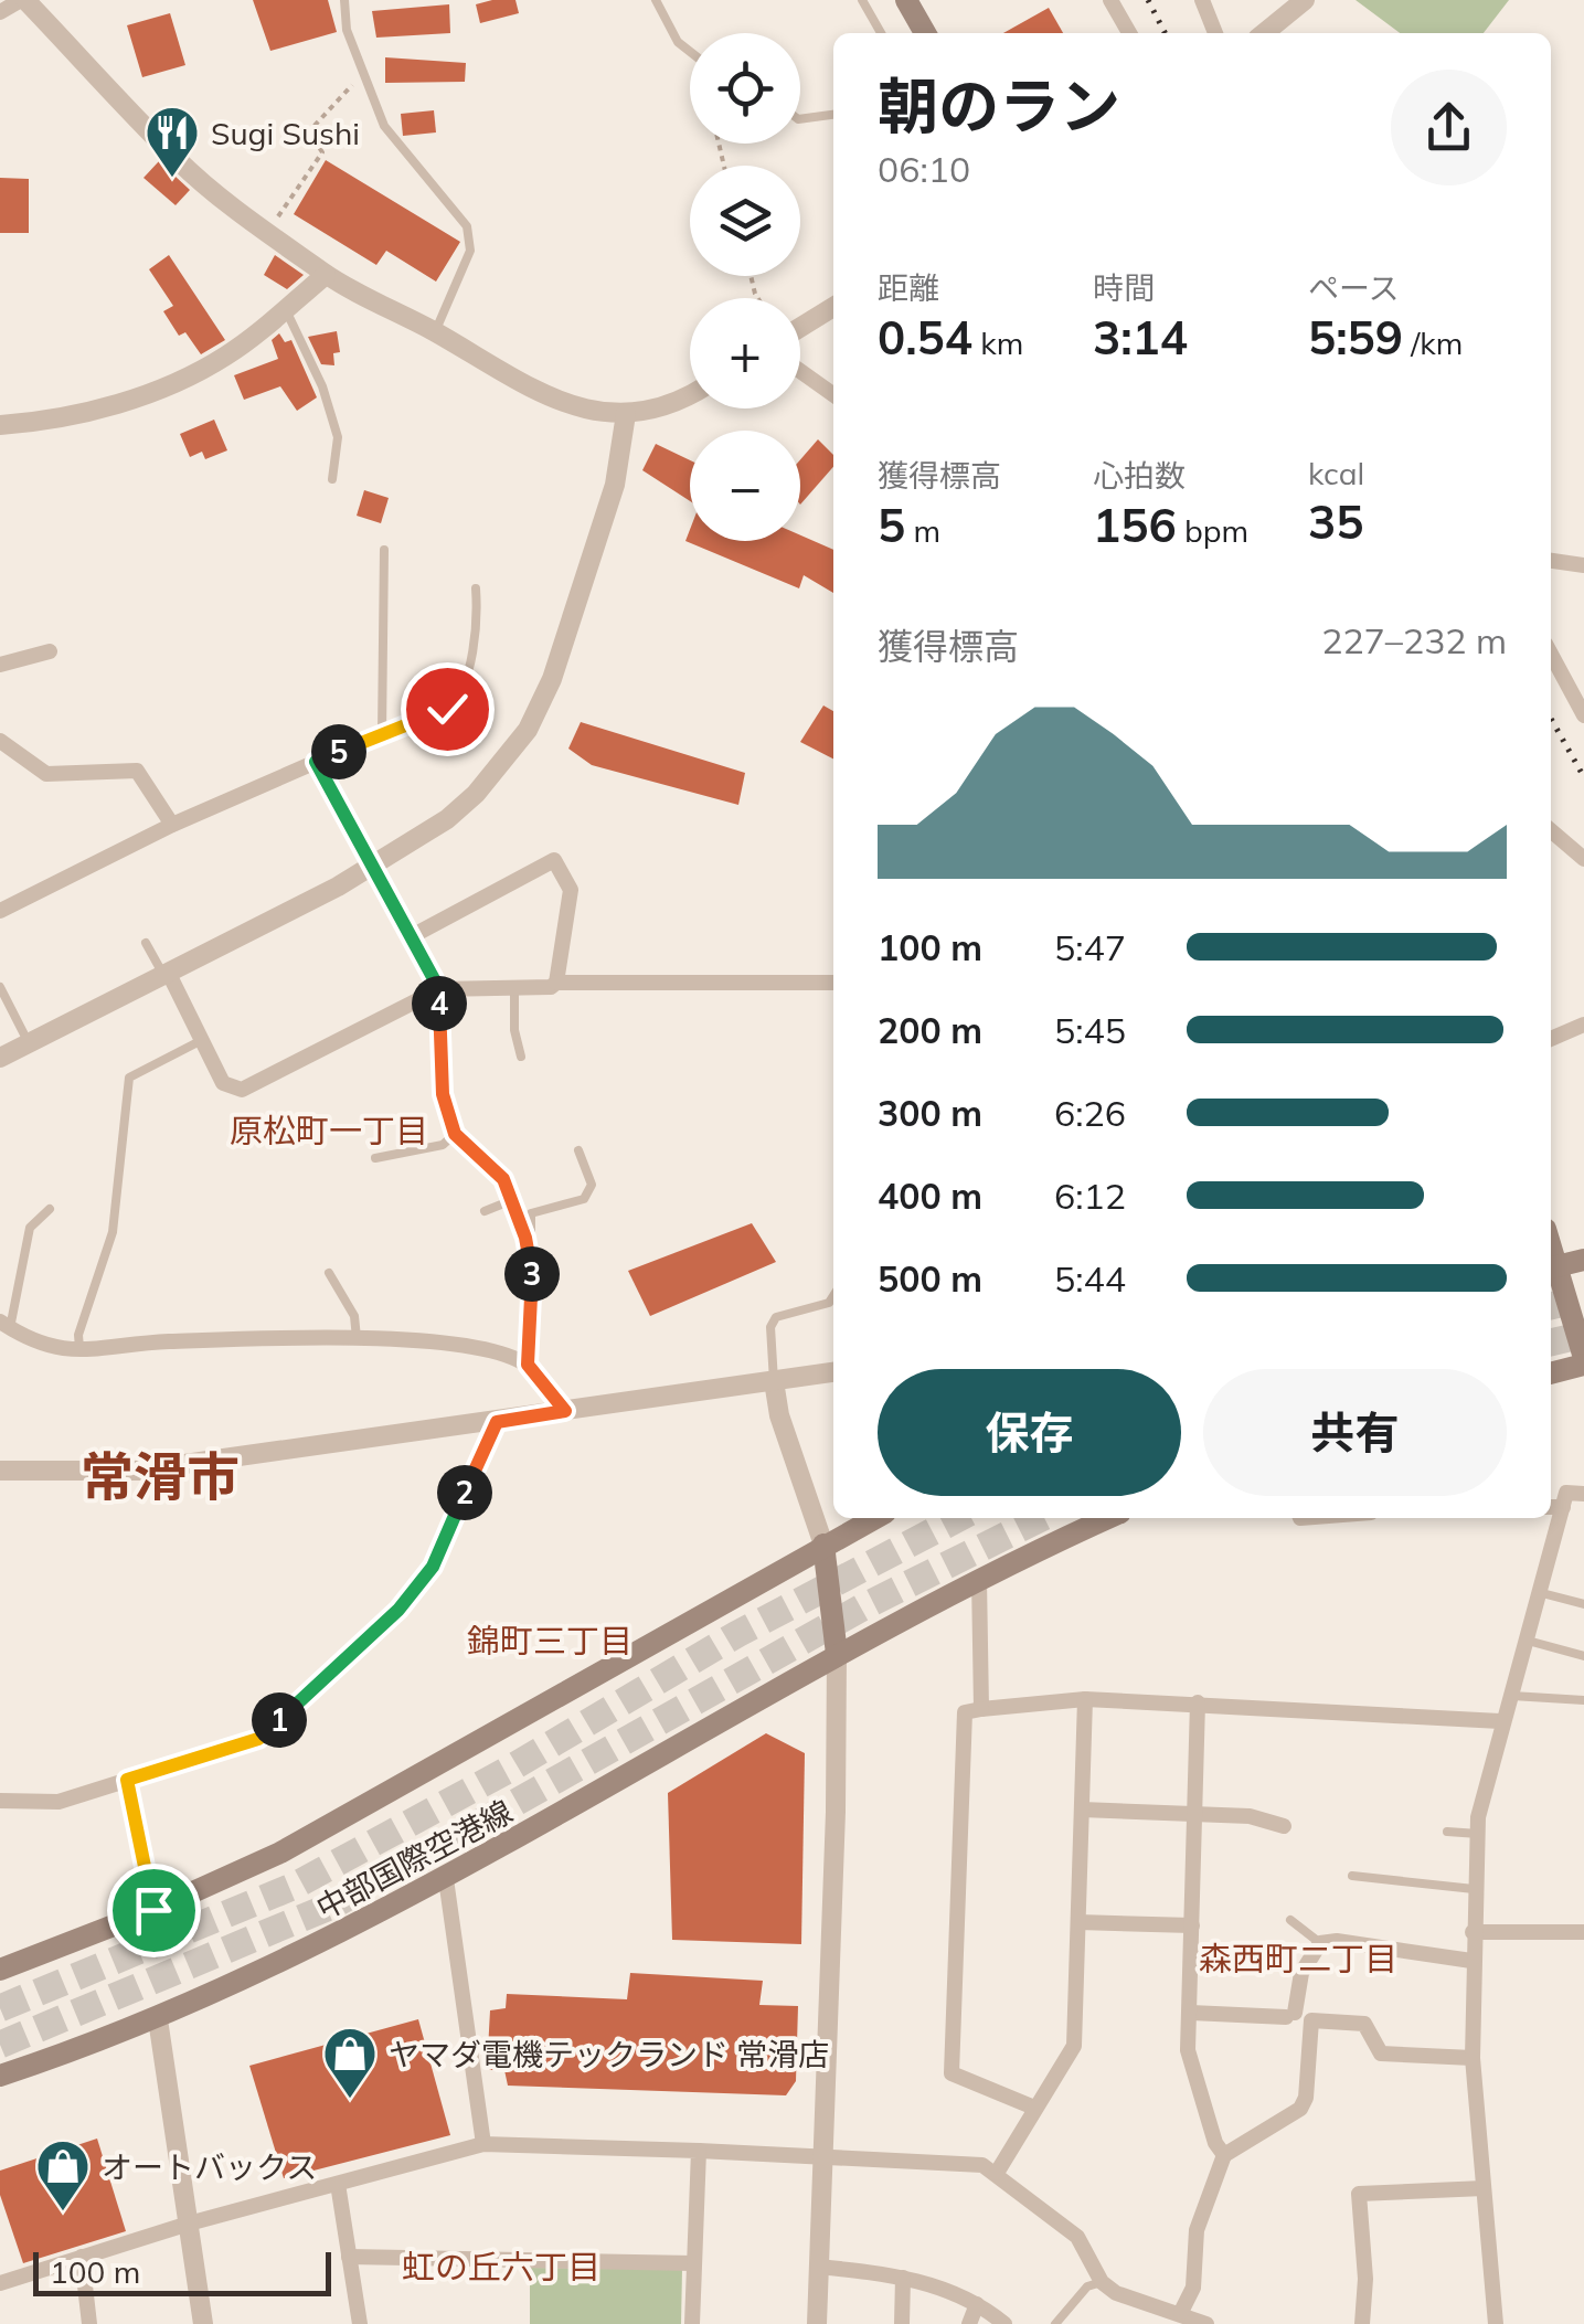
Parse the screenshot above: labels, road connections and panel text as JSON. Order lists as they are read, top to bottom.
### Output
{
  "streets": {
    "main road": ["中部国際空港線"]
  },
  "districts": [
    "原松町一丁目",
    "常滑市",
    "錦町三丁目",
    "森西町二丁目",
    "虹の丘六丁目"
  ],
  "places": {
    "restaurant": ["Sugi Sushi"],
    "shop": ["ヤマダ電機テックランド 常滑店", "オートバックス"]
  },
  "scale_bar": "100 m",
  "page": {
    "map_buttons": ["+", "−"],
    "heading": ["朝のラン", "06:10"],
    "stats": [
      ["距離", "0.54 km"],
      ["時間", "3:14"],
      ["ペース", "5:59 /km"],
      ["獲得標高", "5 m"],
      ["心拍数", "156 bpm"],
      ["kcal", "35"]
    ],
    "chart": ["獲得標高", "227–232 m"],
    "pins": [
      "5",
      "4",
      "3",
      "2",
      "1"
    ],
    "list": [
      {
        "name": "100 m",
        "note": "5:47"
      },
      {
        "name": "200 m",
        "note": "5:45"
      },
      {
        "name": "300 m",
        "note": "6:26"
      },
      {
        "name": "400 m",
        "note": "6:12"
      },
      {
        "name": "500 m",
        "note": "5:44"
      }
    ],
    "buttons": ["保存", "共有"],
    "scale": "100 m"
  }
}
